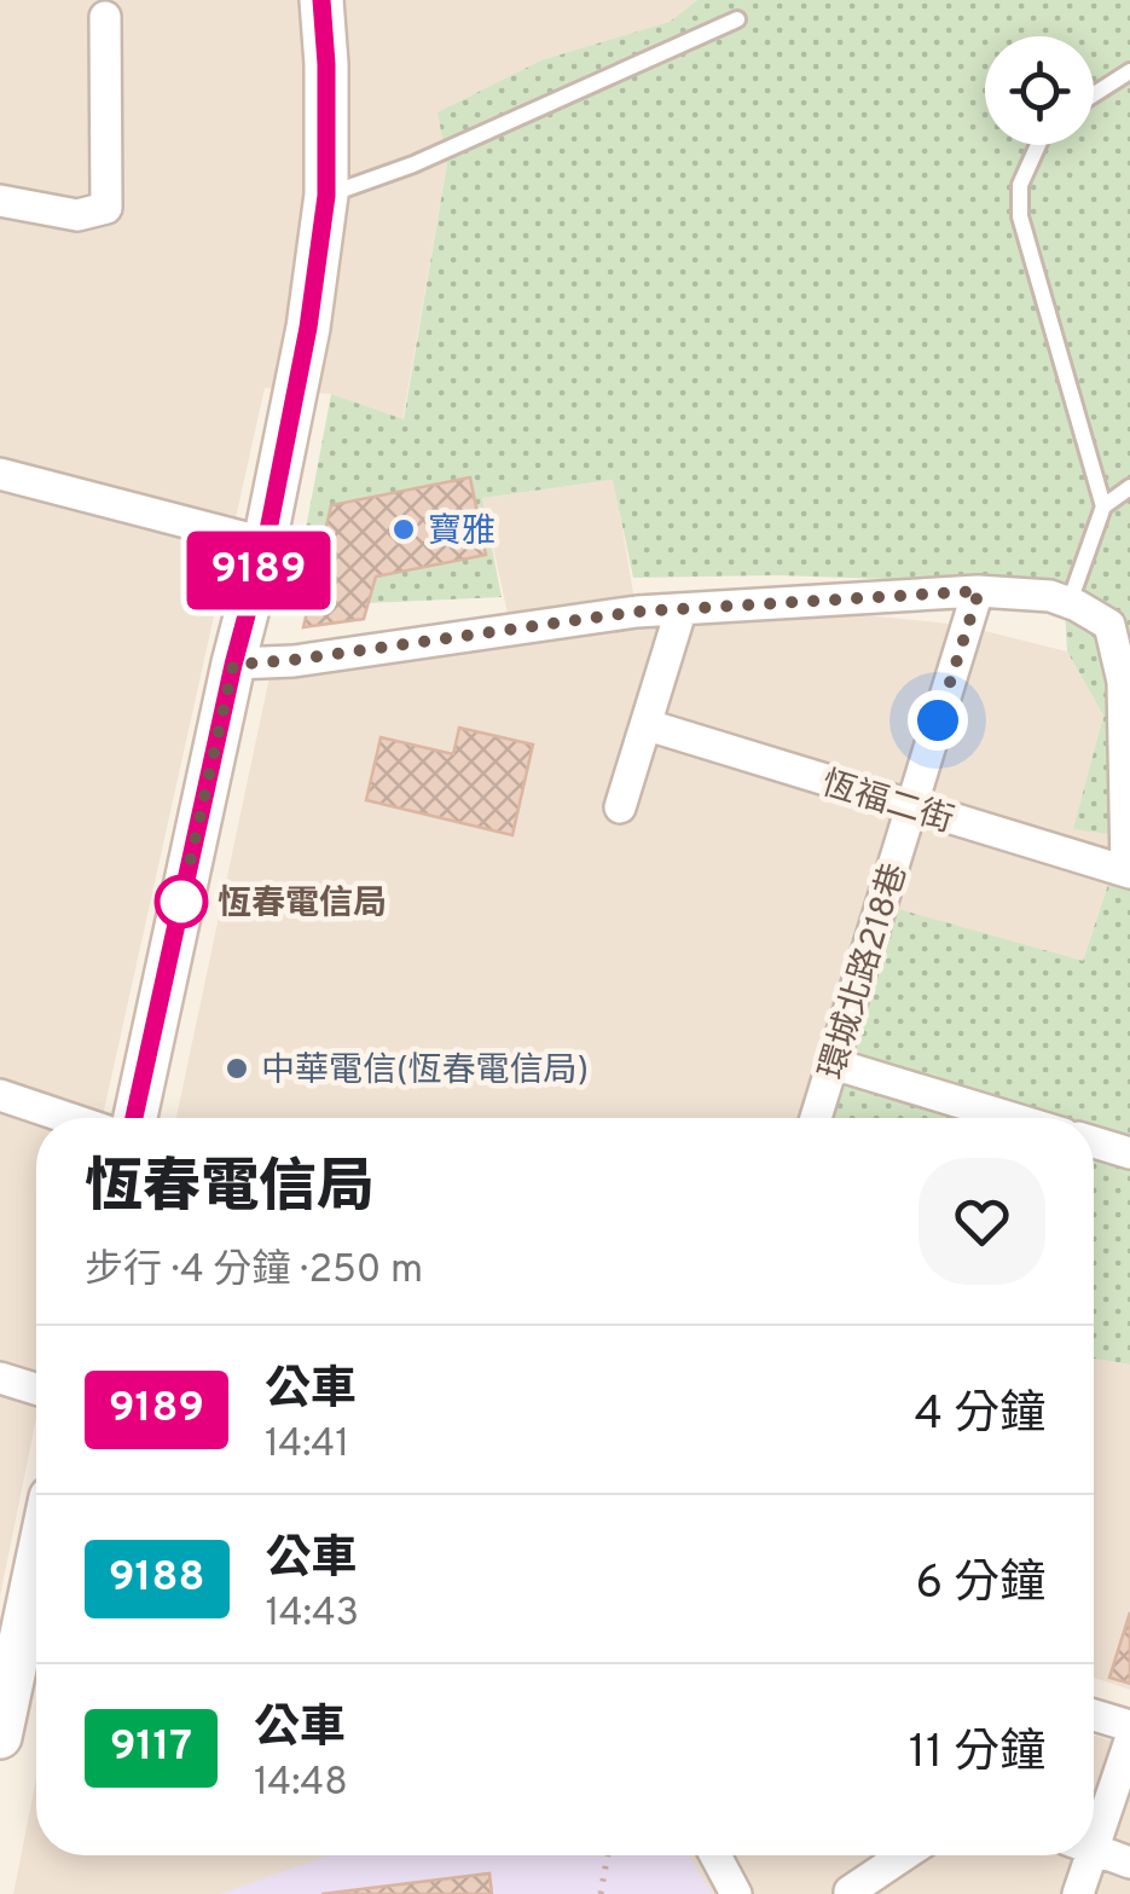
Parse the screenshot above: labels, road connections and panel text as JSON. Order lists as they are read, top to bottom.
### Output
{
  "streets": {
    "street": ["恆福二街", "環城北路218巷"]
  },
  "crossings": [
    ["恆福二街", "環城北路218巷"]
  ],
  "places": ["寶雅", "恆春電信局", "中華電信(恆春電信局)"],
  "lines": ["bus line 9189"],
  "page": {
    "on_map": "9189",
    "heading": ["恆春電信局", "步行 · 4 分鐘 · 250 m"],
    "list": [
      {
        "mark": "9189",
        "name": "公車",
        "note": "14:41",
        "value": "4 分鐘"
      },
      {
        "mark": "9188",
        "name": "公車",
        "note": "14:43",
        "value": "6 分鐘"
      },
      {
        "mark": "9117",
        "name": "公車",
        "note": "14:48",
        "value": "11 分鐘"
      }
    ]
  }
}
